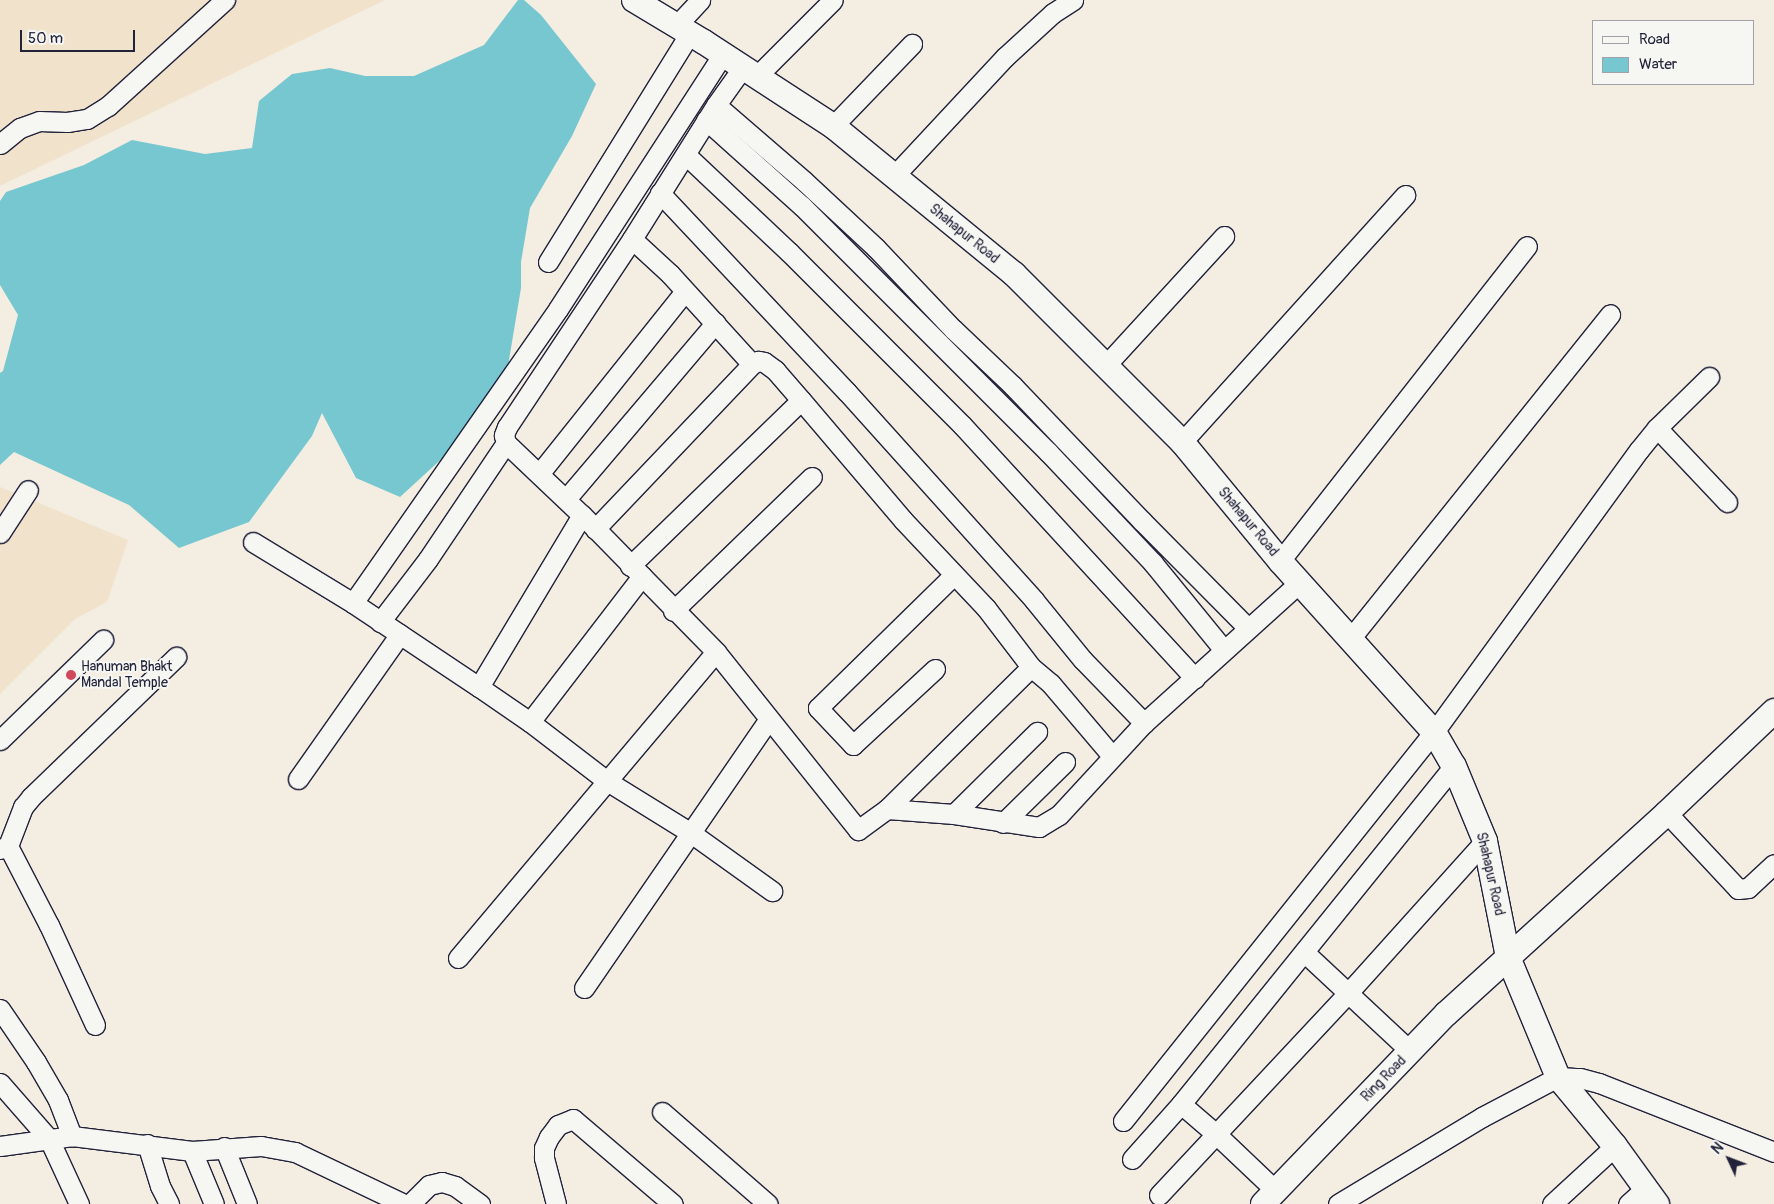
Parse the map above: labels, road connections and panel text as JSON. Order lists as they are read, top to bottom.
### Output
{
  "streets": {
    "main road": ["Shahapur Road", "Ring Road"]
  },
  "crossings": [
    ["Shahapur Road", "Ring Road"]
  ],
  "places": ["Hanuman Bhakt Mandal Temple"],
  "legend": ["Road", "Water"],
  "scale_bar": "50 m",
  "north": "top left"
}
